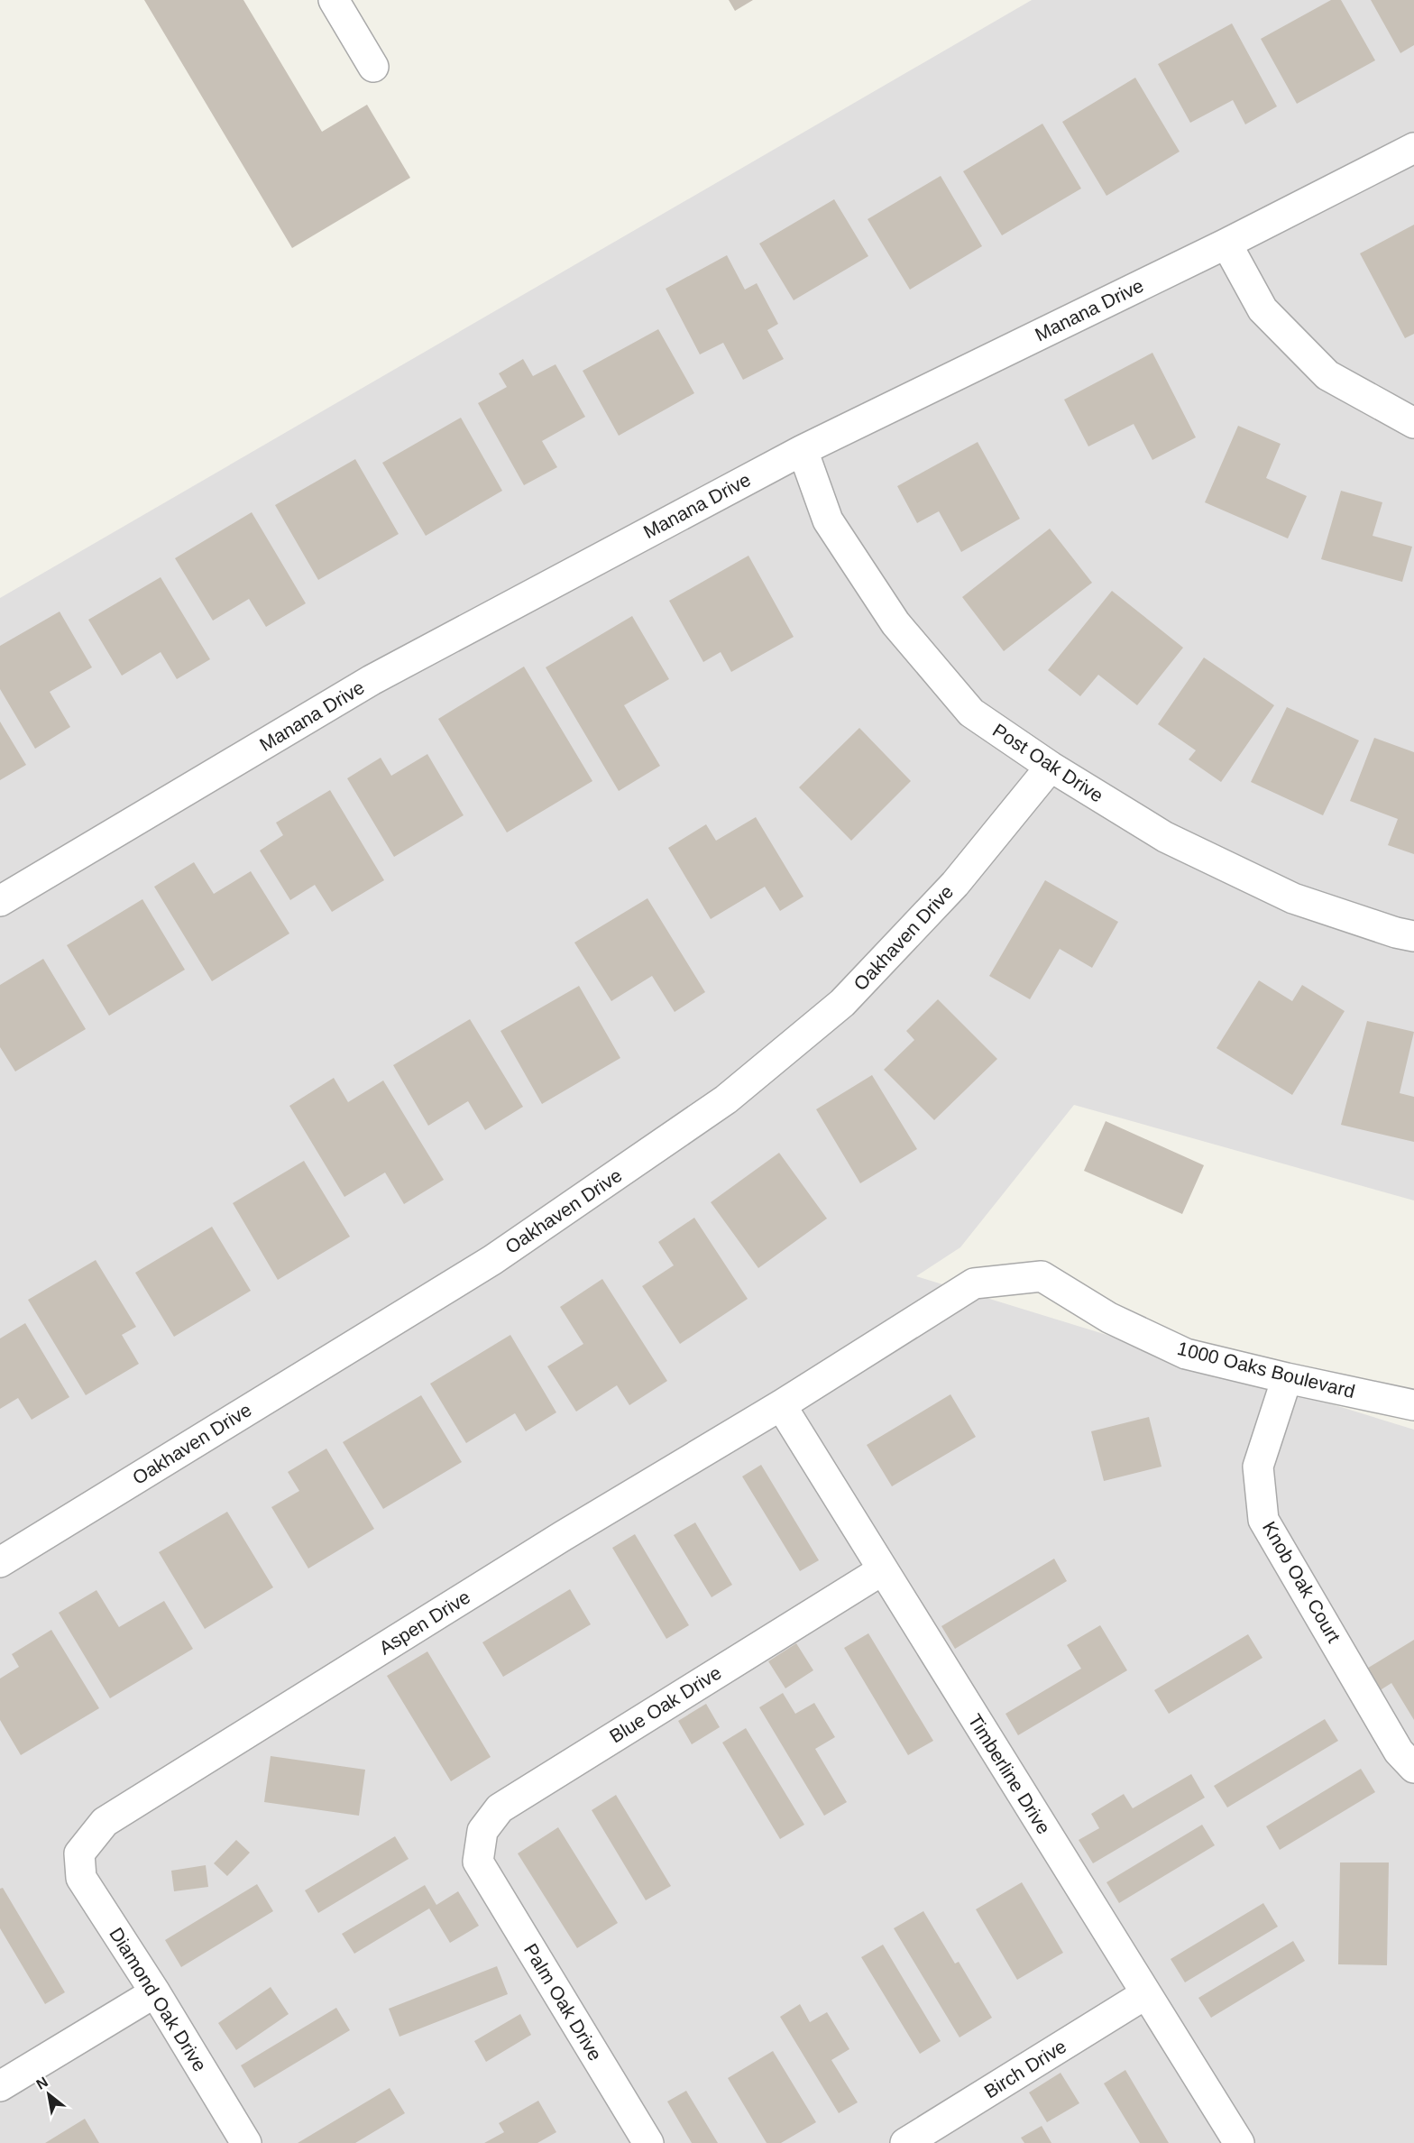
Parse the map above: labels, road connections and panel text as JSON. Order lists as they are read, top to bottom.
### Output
{
  "streets": {
    "street": [
      "Manana Drive",
      "Post Oak Drive",
      "Oakhaven Drive",
      "1000 Oaks Boulevard",
      "Knob Oak Court",
      "Aspen Drive",
      "Blue Oak Drive",
      "Timberline Drive",
      "Diamond Oak Drive",
      "Palm Oak Drive",
      "Birch Drive"
    ]
  },
  "crossings": [
    ["Manana Drive", "Post Oak Drive"],
    ["Post Oak Drive", "Oakhaven Drive"],
    ["1000 Oaks Boulevard", "Knob Oak Court"],
    ["1000 Oaks Boulevard", "Aspen Drive"],
    ["1000 Oaks Boulevard", "Timberline Drive"],
    ["Aspen Drive", "Timberline Drive"],
    ["Aspen Drive", "Diamond Oak Drive"],
    ["Blue Oak Drive", "Timberline Drive"],
    ["Blue Oak Drive", "Palm Oak Drive"],
    ["Timberline Drive", "Birch Drive"]
  ],
  "north": "top left"
}
